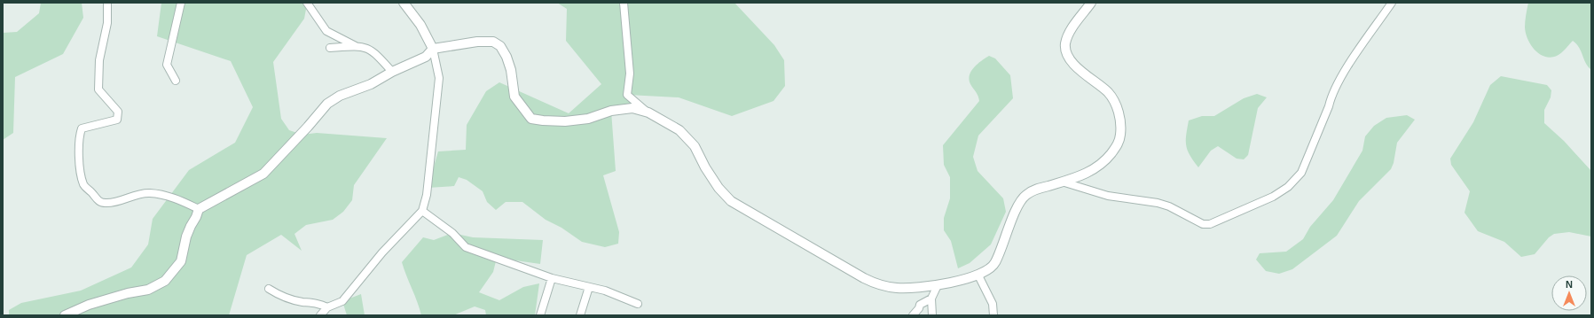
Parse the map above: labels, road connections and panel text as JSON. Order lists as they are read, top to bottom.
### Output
{
  "north": "top"
}
